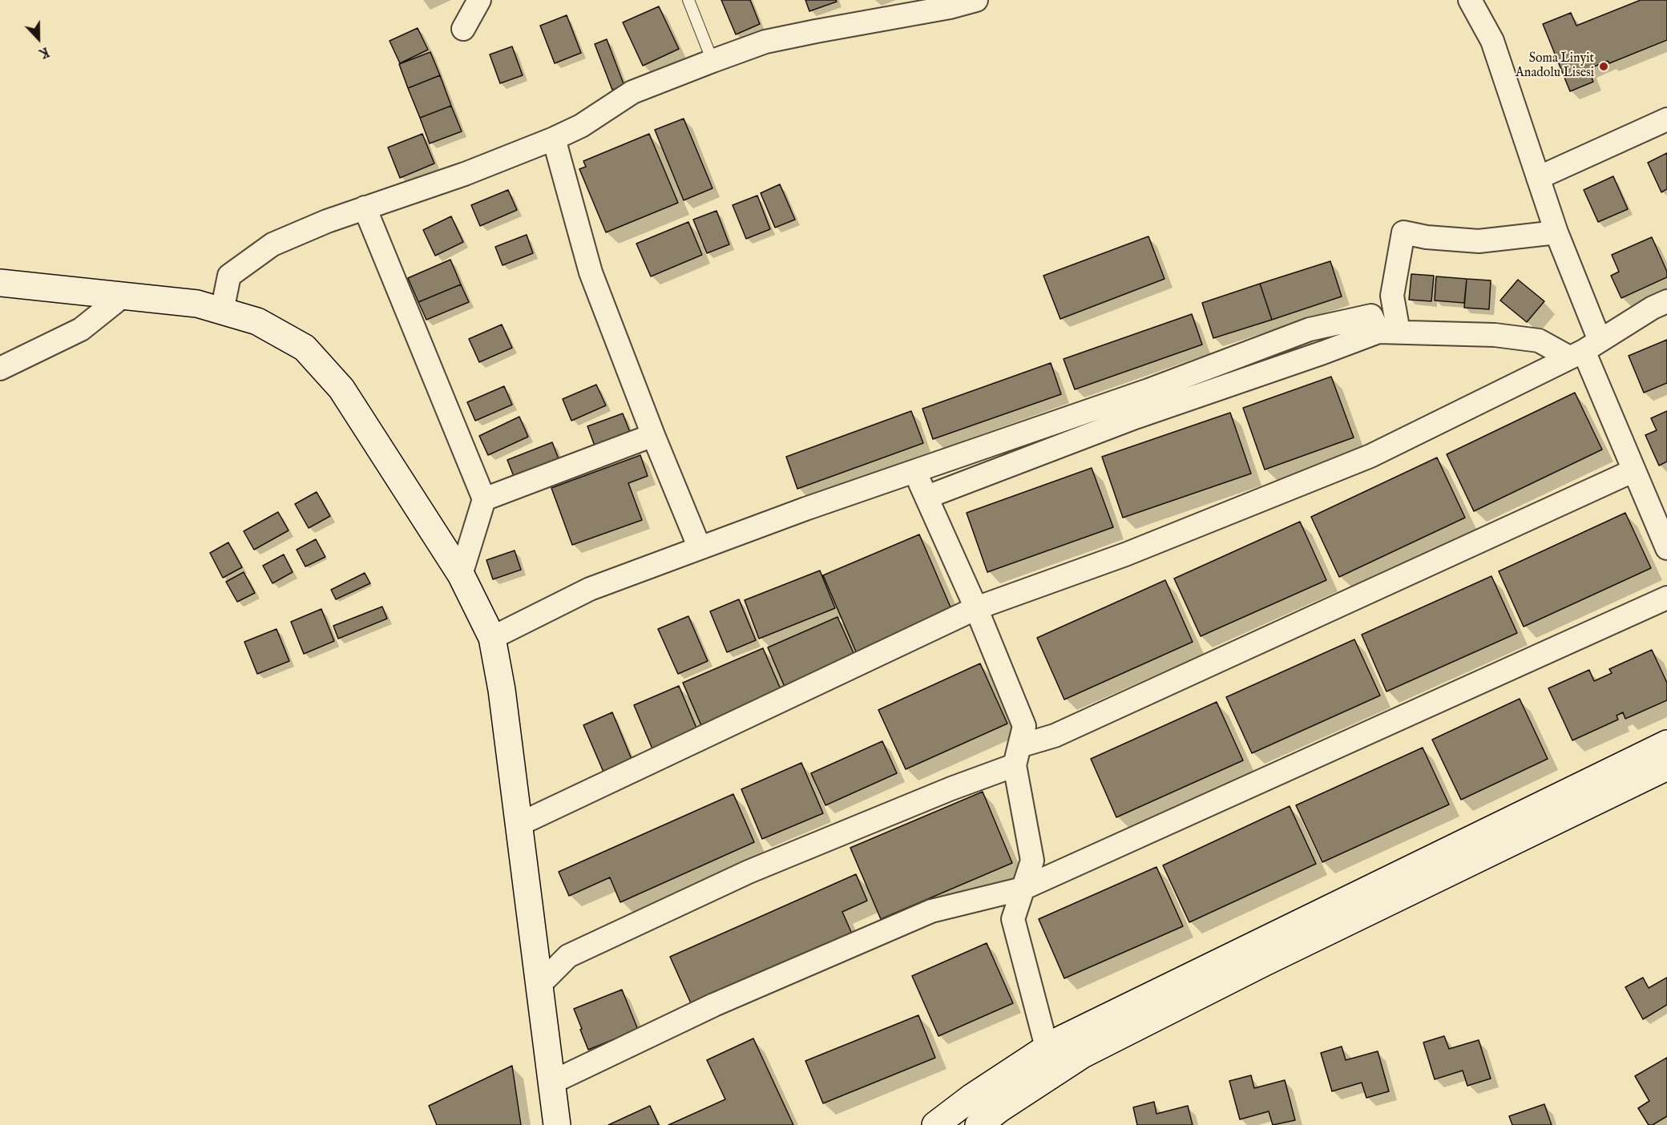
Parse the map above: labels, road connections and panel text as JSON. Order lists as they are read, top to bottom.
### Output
{
  "places": ["Soma Linyit Anadolu Lisesi"],
  "north": "bottom"
}
